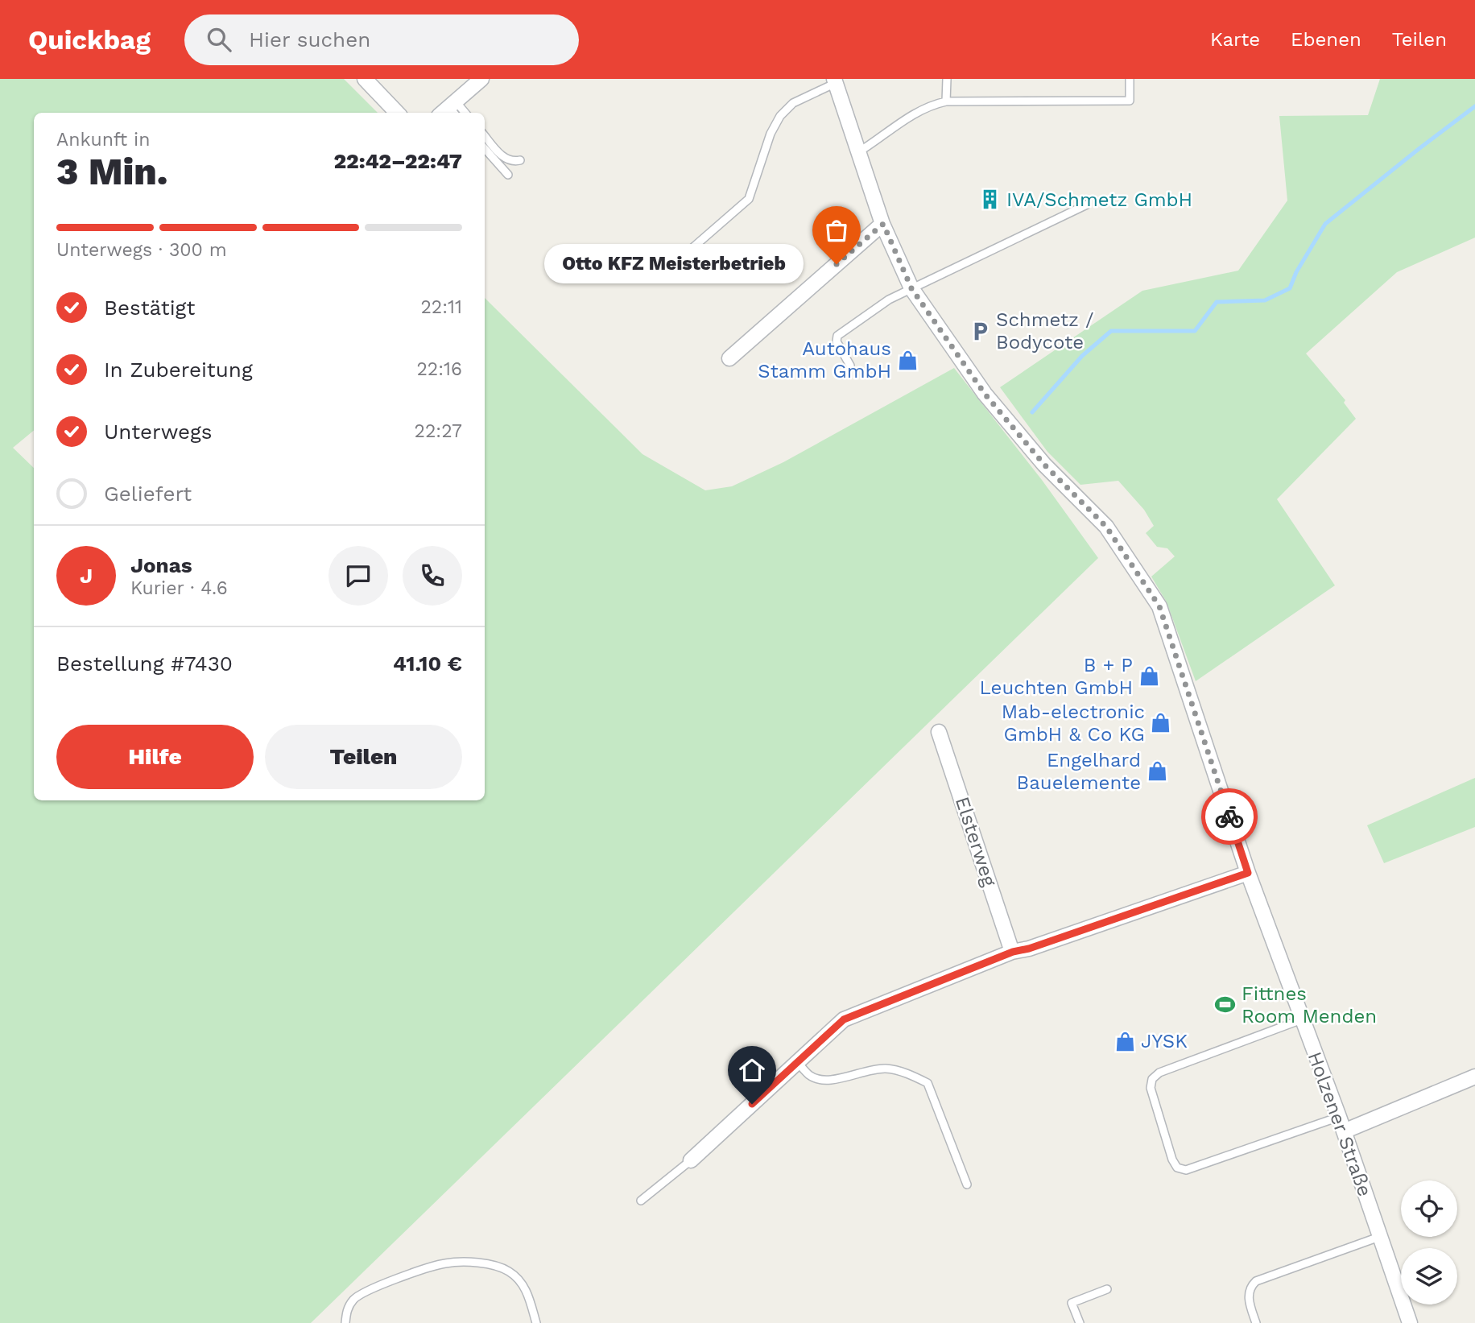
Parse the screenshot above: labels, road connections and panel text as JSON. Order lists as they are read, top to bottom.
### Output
{
  "streets": {
    "street": ["Elsterweg", "Holzener Straße"]
  },
  "places": {
    "building": ["IVA/Schmetz GmbH"],
    "other": ["Otto KFZ Meisterbetrieb"],
    "parking": ["Schmetz / Bodycote"],
    "shop": [
      "Autohaus Stamm GmbH",
      "B + P Leuchten GmbH",
      "Mab-electronic GmbH & Co KG",
      "Engelhard Bauelemente",
      "JYSK"
    ],
    "sports": ["Fittnes Room Menden"]
  },
  "page": {
    "header": "Quickbag",
    "search": "Hier suchen",
    "nav": ["Karte", "Ebenen", "Teilen"],
    "heading": ["3 Min.", "Ankunft in", "22:42–22:47"],
    "panel": [
      "Jonas",
      "Kurier · 4.6",
      "Bestellung #7430",
      "41.10 €"
    ],
    "bar": "Unterwegs · 300 m",
    "bubble": "Otto KFZ Meisterbetrieb",
    "list": [
      ["Bestätigt", "22:11"],
      ["In Zubereitung", "22:16"],
      ["Unterwegs", "22:27"],
      "Geliefert"
    ],
    "round": "J",
    "buttons": ["Hilfe", "Teilen"]
  }
}
